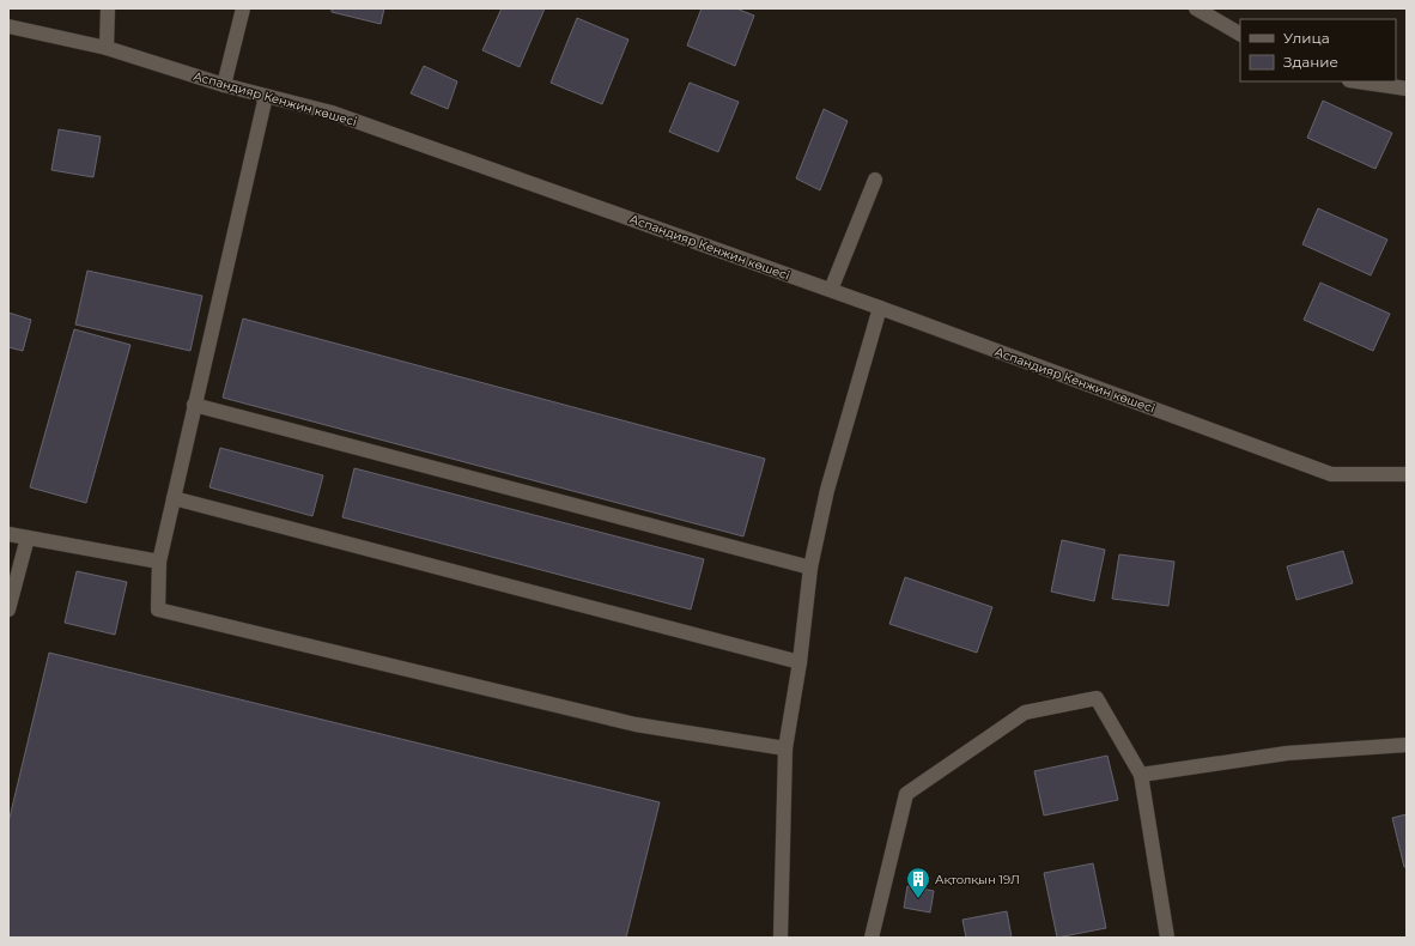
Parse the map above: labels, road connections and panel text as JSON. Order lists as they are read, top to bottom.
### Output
{
  "streets": {
    "street": ["Аспандияр Кенжин көшесі"]
  },
  "places": {
    "building": ["Ақтолқын 19Л"]
  },
  "legend": ["Улица", "Здание"]
}
